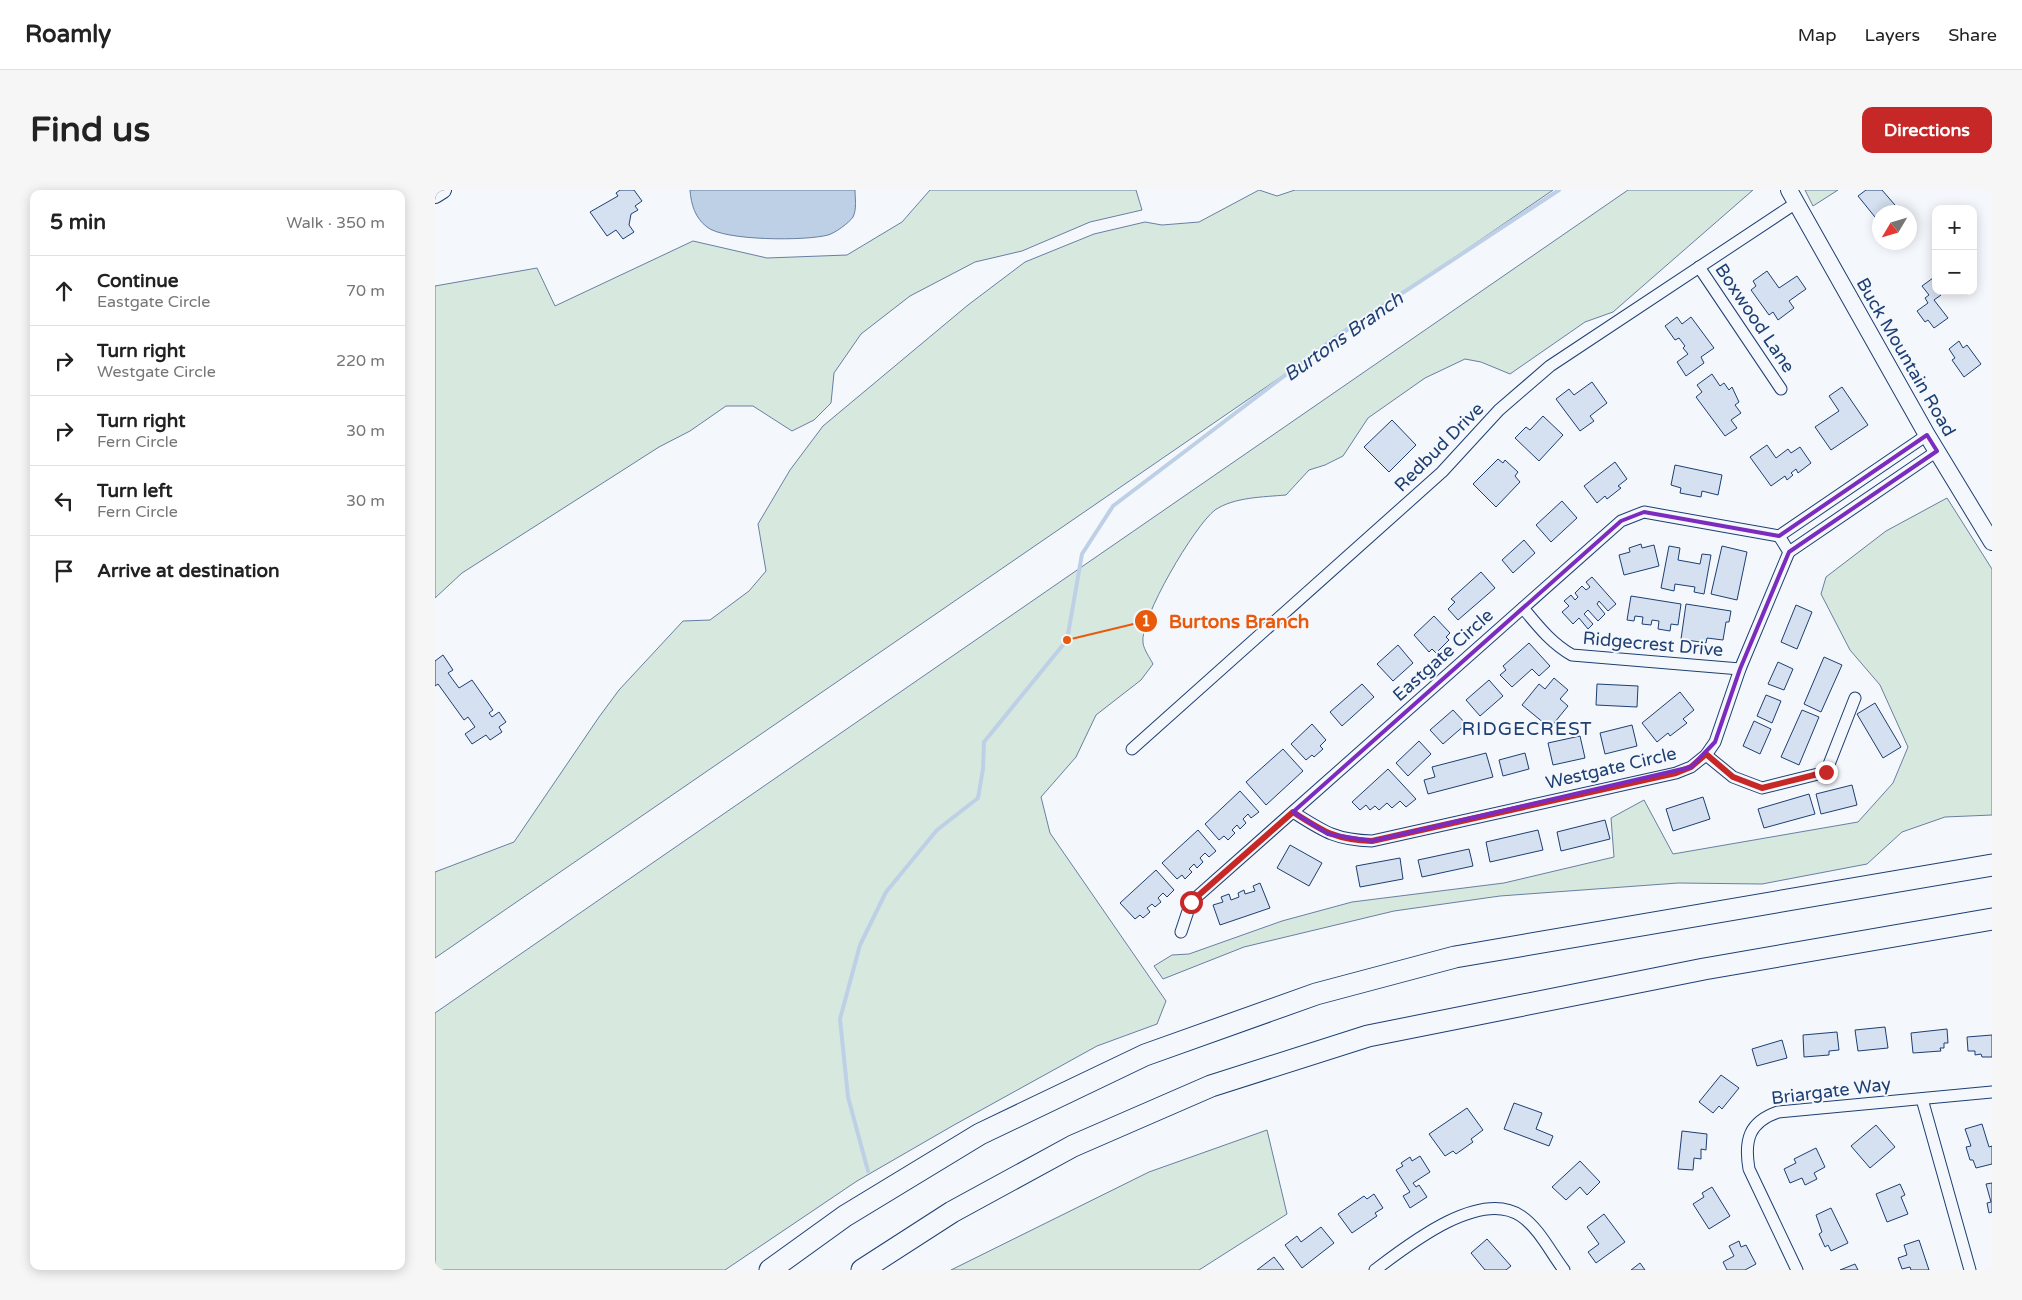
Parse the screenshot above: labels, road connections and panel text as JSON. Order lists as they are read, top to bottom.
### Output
{
  "streets": {
    "street": [
      "Boxwood Lane",
      "Buck Mountain Road",
      "Redbud Drive",
      "Ridgecrest Drive",
      "Eastgate Circle",
      "Westgate Circle",
      "Briargate Way"
    ]
  },
  "crossings": [
    ["Boxwood Lane", "Redbud Drive"],
    ["Buck Mountain Road", "Redbud Drive"],
    ["Ridgecrest Drive", "Eastgate Circle"],
    ["Ridgecrest Drive", "Westgate Circle"],
    ["Eastgate Circle", "Westgate Circle"]
  ],
  "districts": ["RIDGECREST"],
  "water": ["Burtons Branch"],
  "places": ["Burtons Branch"],
  "north": "bottom left",
  "page": {
    "header": "Roamly",
    "nav": ["Map", "Layers", "Share"],
    "buttons": "Directions",
    "title": "Find us",
    "heading": ["5 min", "Walk · 350 m"],
    "map_buttons": ["+", "−"],
    "list": [
      ["Continue", "Eastgate Circle", "70 m"],
      ["Turn right", "Westgate Circle", "220 m"],
      ["Turn right", "Fern Circle", "30 m"],
      ["Turn left", "Fern Circle", "30 m"],
      "Arrive at destination"
    ]
  }
}
